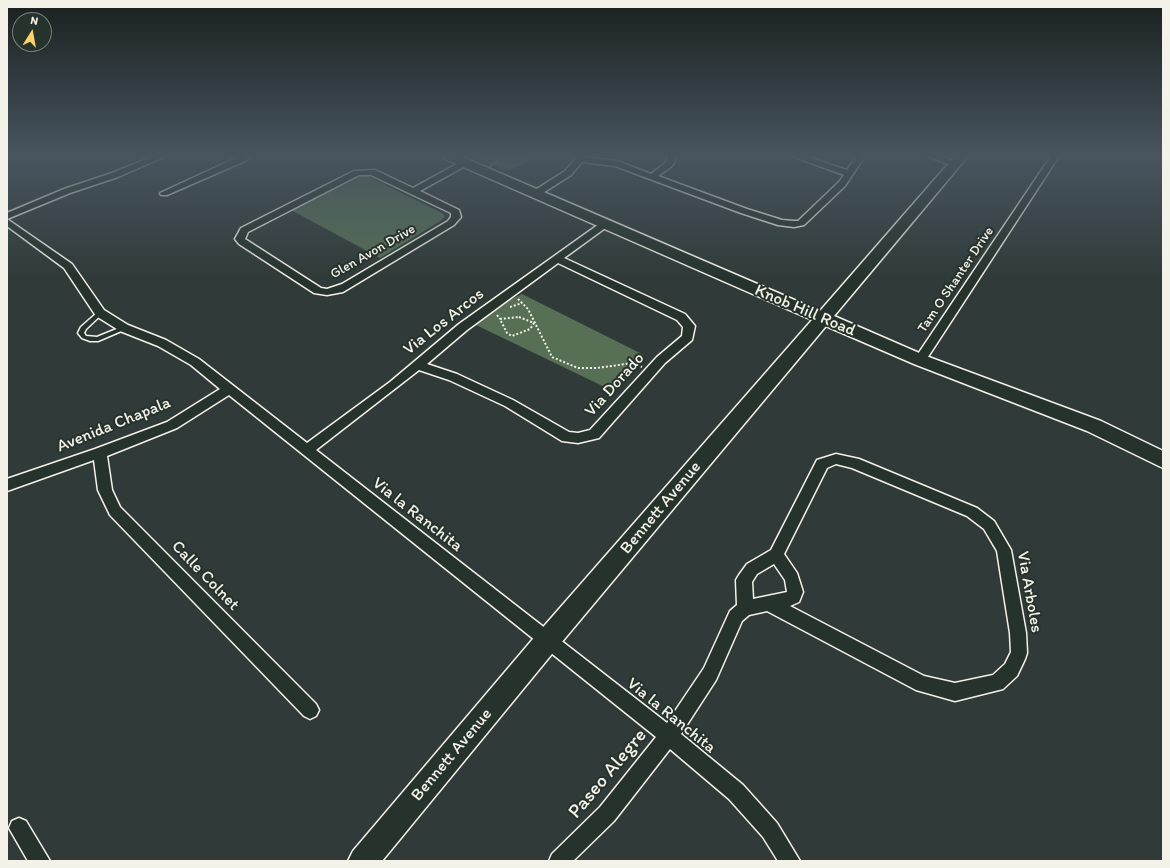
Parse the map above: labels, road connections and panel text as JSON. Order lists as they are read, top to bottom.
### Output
{
  "streets": {
    "street": [
      "Glen Avon Drive",
      "Tam O Shanter Drive",
      "Knob Hill Road",
      "Via Los Arcos",
      "Via Dorado",
      "Avenida Chapala",
      "Bennett Avenue",
      "Via la Ranchita",
      "Calle Colnet",
      "Via Arboles",
      "Paseo Alegre"
    ]
  },
  "crossings": [
    ["Tam O Shanter Drive", "Knob Hill Road"],
    ["Knob Hill Road", "Via Los Arcos"],
    ["Knob Hill Road", "Bennett Avenue"],
    ["Via Los Arcos", "Via Dorado"],
    ["Via Los Arcos", "Via la Ranchita"],
    ["Avenida Chapala", "Via la Ranchita"],
    ["Avenida Chapala", "Calle Colnet"],
    ["Bennett Avenue", "Via la Ranchita"],
    ["Via la Ranchita", "Paseo Alegre"]
  ],
  "north": "top"
}
